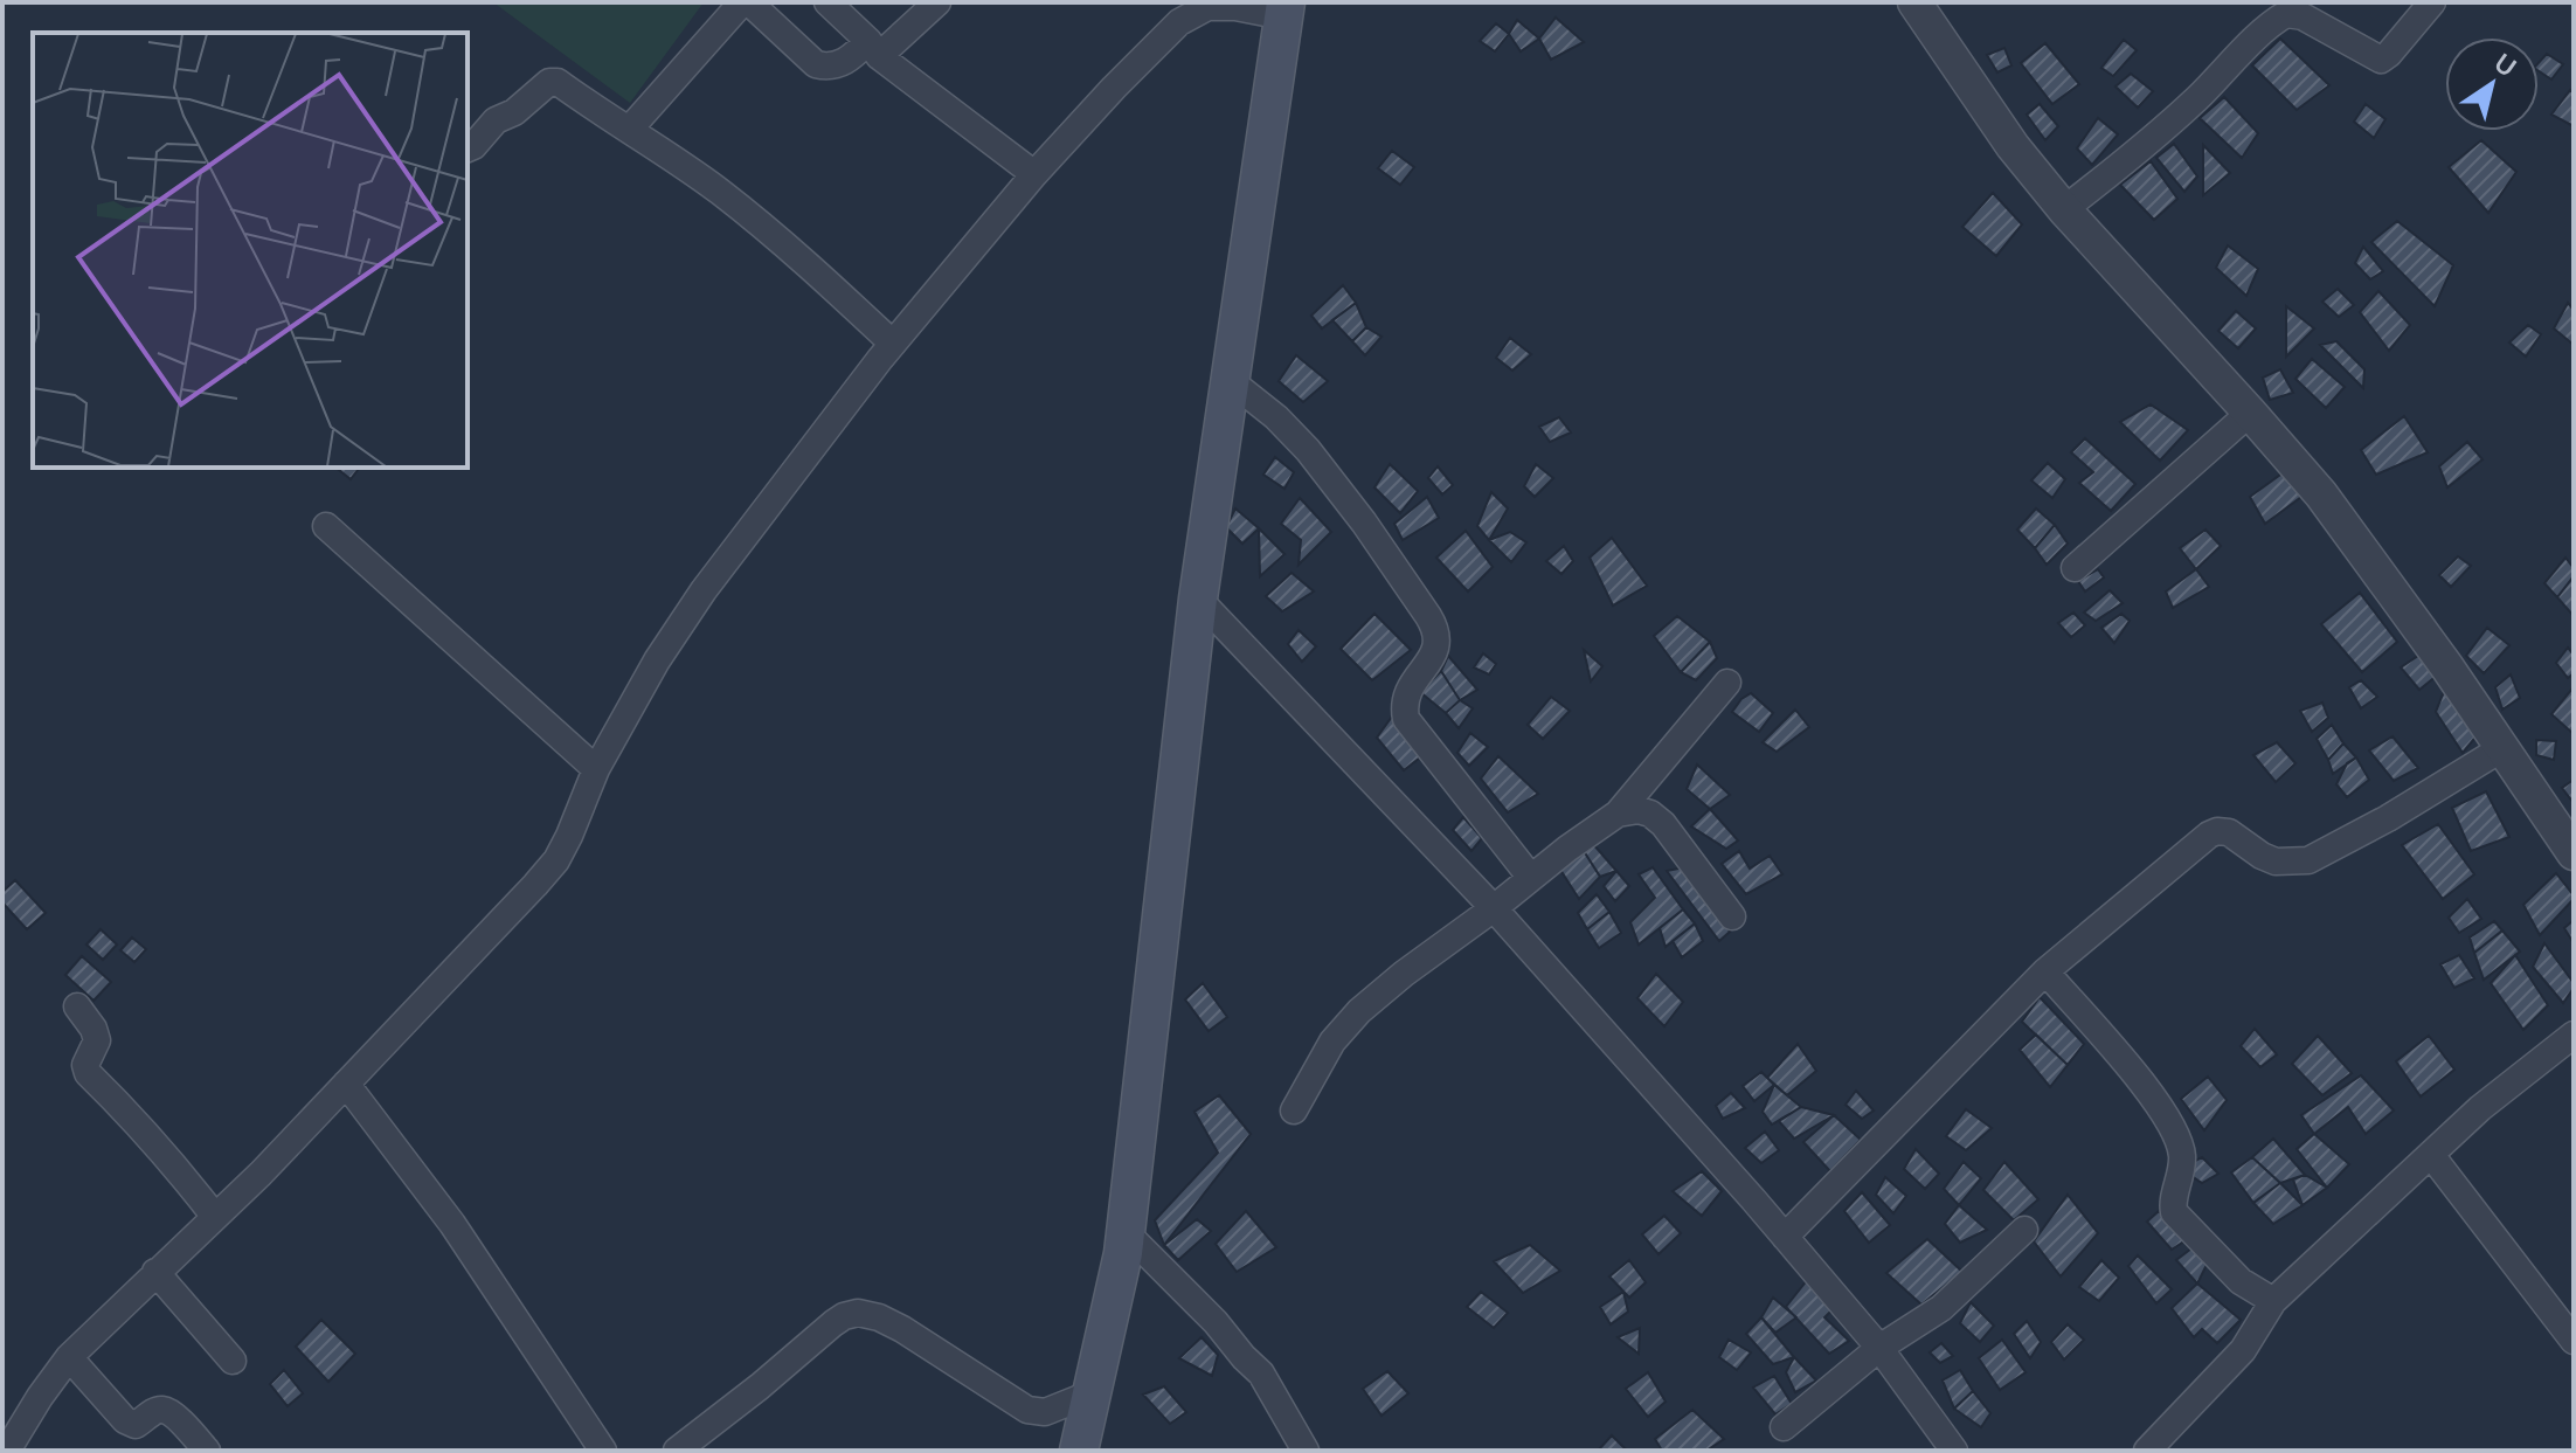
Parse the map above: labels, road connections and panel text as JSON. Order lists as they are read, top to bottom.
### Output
{
  "north": "top right"
}
